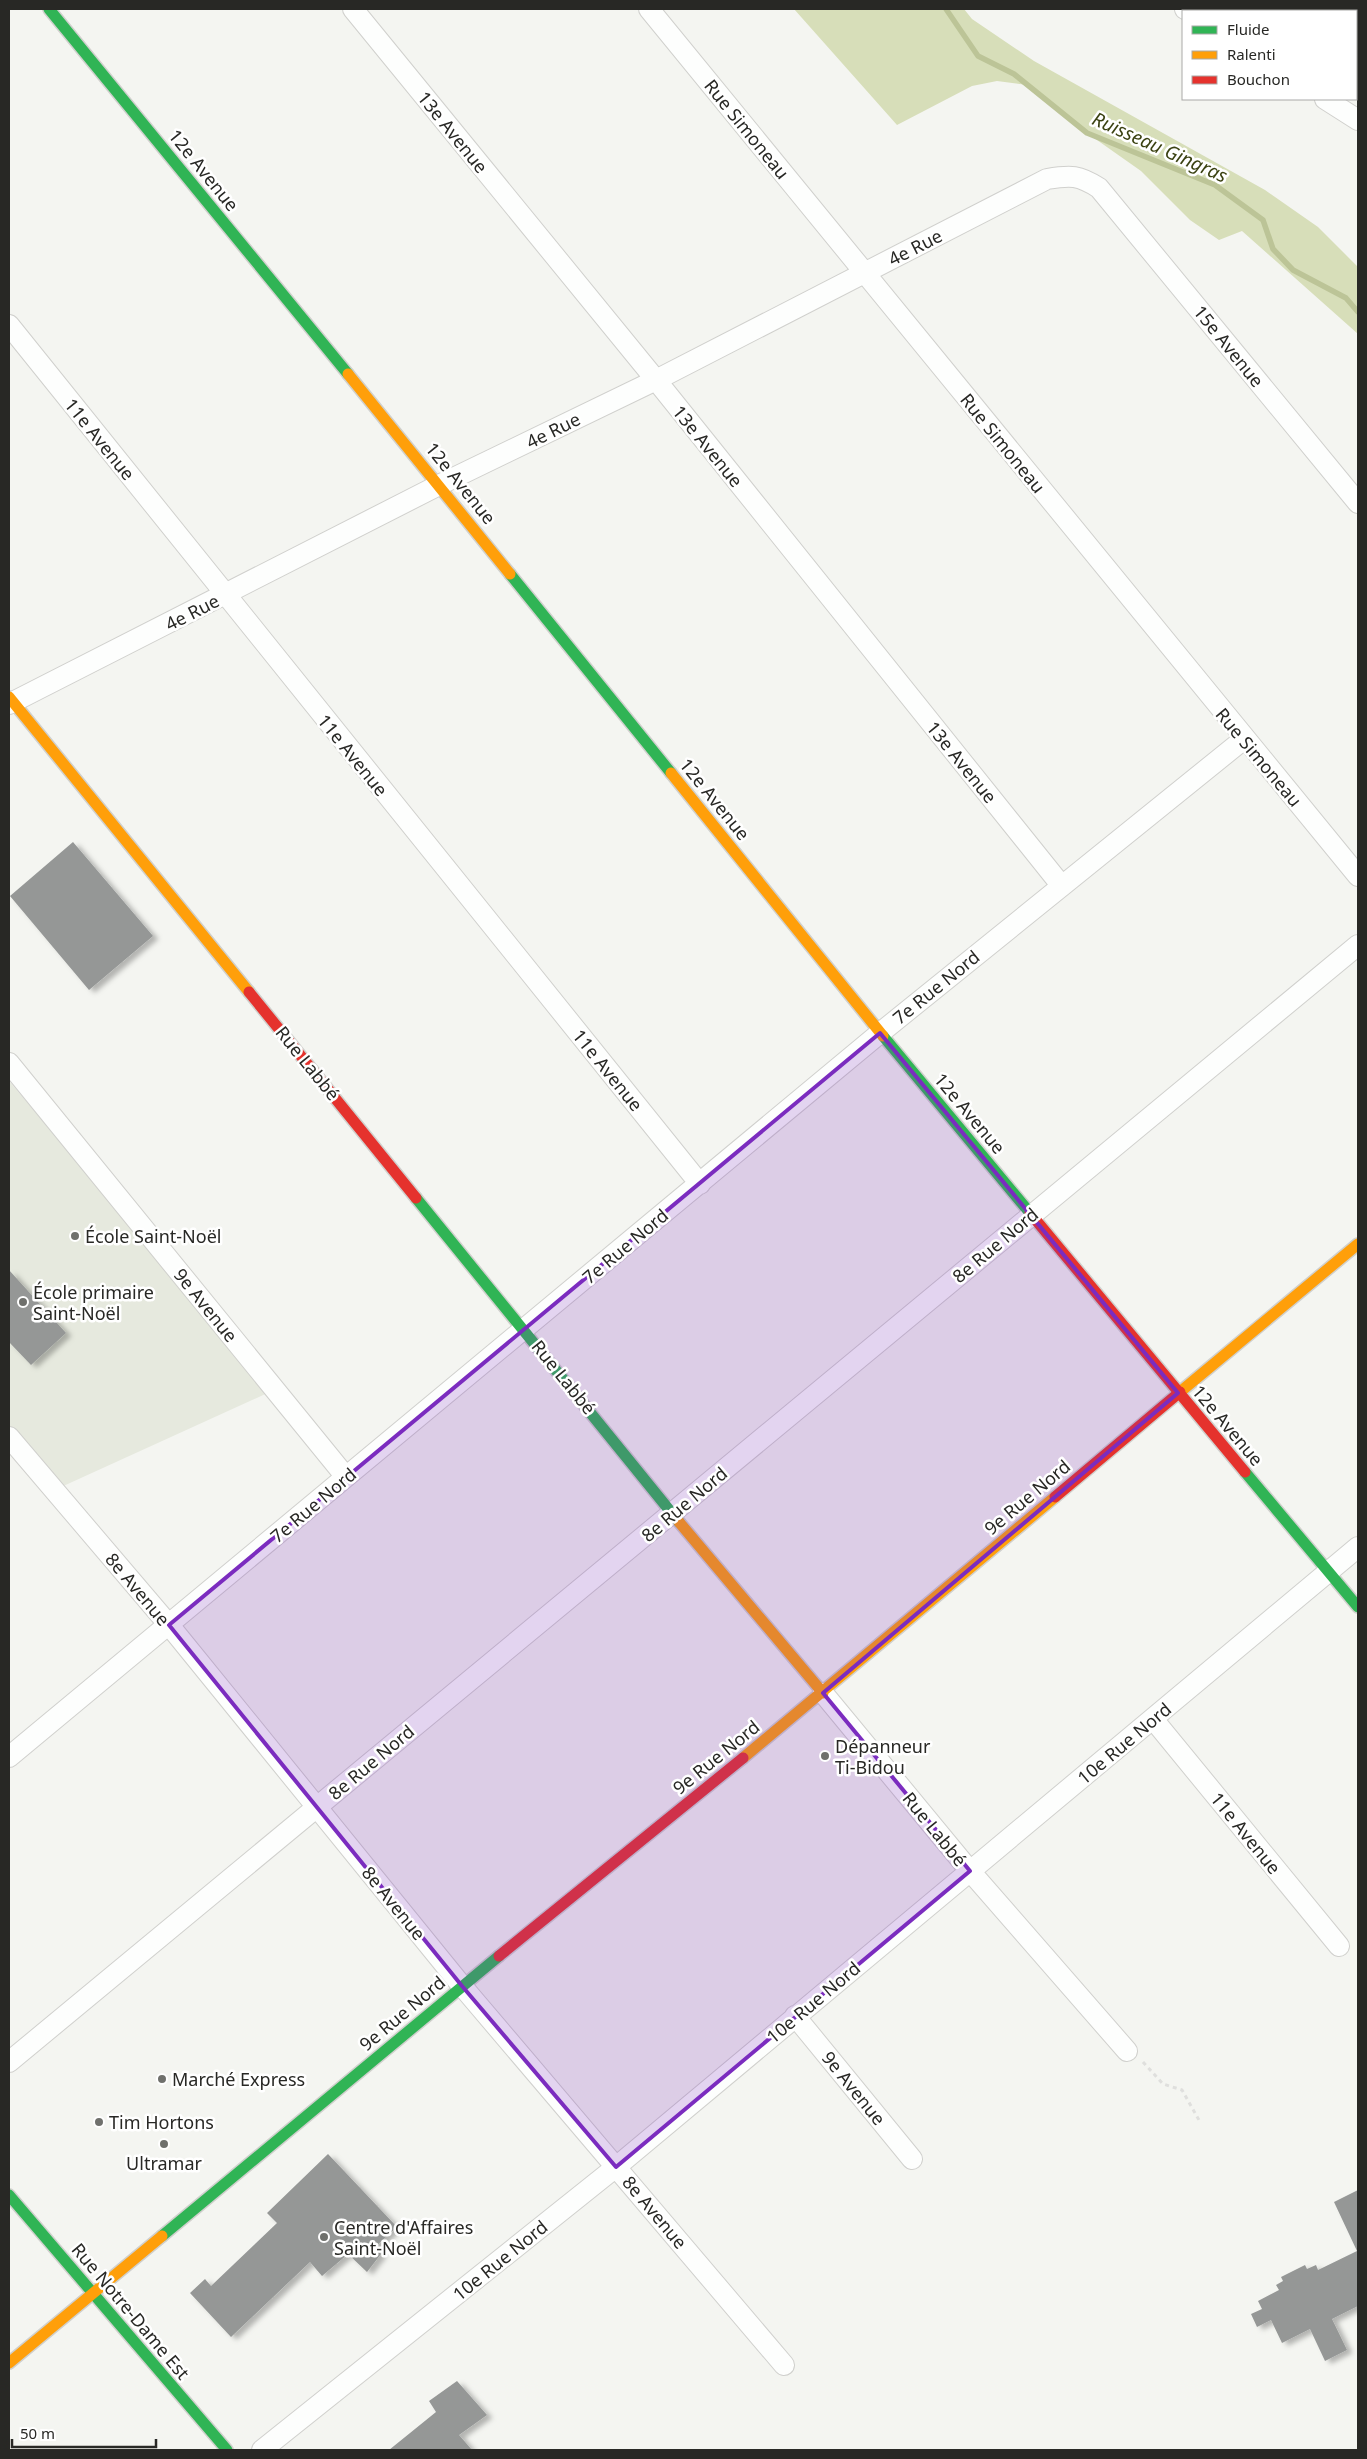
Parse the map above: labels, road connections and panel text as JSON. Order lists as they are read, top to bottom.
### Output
{
  "streets": {
    "street": [
      "Rue Simoneau",
      "13e Avenue",
      "12e Avenue",
      "4e Rue",
      "15e Avenue",
      "11e Avenue",
      "7e Rue Nord",
      "Rue Labbé",
      "8e Rue Nord",
      "9e Avenue",
      "9e Rue Nord",
      "8e Avenue",
      "10e Rue Nord",
      "Rue Notre-Dame Est"
    ]
  },
  "crossings": [
    ["Rue Simoneau", "4e Rue"],
    ["Rue Simoneau", "7e Rue Nord"],
    ["13e Avenue", "4e Rue"],
    ["13e Avenue", "7e Rue Nord"],
    ["12e Avenue", "4e Rue"],
    ["12e Avenue", "7e Rue Nord"],
    ["12e Avenue", "8e Rue Nord"],
    ["12e Avenue", "9e Rue Nord"],
    ["12e Avenue", "10e Rue Nord"],
    ["4e Rue", "15e Avenue"],
    ["4e Rue", "11e Avenue"],
    ["4e Rue", "Rue Labbé"],
    ["11e Avenue", "7e Rue Nord"],
    ["11e Avenue", "10e Rue Nord"],
    ["7e Rue Nord", "Rue Labbé"],
    ["7e Rue Nord", "9e Avenue"],
    ["7e Rue Nord", "8e Avenue"],
    ["Rue Labbé", "8e Rue Nord"],
    ["Rue Labbé", "9e Rue Nord"],
    ["Rue Labbé", "10e Rue Nord"],
    ["8e Rue Nord", "8e Avenue"],
    ["9e Avenue", "10e Rue Nord"],
    ["9e Rue Nord", "8e Avenue"],
    ["9e Rue Nord", "Rue Notre-Dame Est"],
    ["8e Avenue", "10e Rue Nord"]
  ],
  "water": ["Ruisseau Gingras"],
  "places": [
    "École Saint-Noël",
    "École primaire Saint-Noël",
    "Dépanneur Ti-Bidou",
    "Marché Express",
    "Tim Hortons",
    "Ultramar",
    "Centre d'Affaires Saint-Noël"
  ],
  "legend": ["Fluide", "Ralenti", "Bouchon"],
  "scale_bar": "50 m"
}
